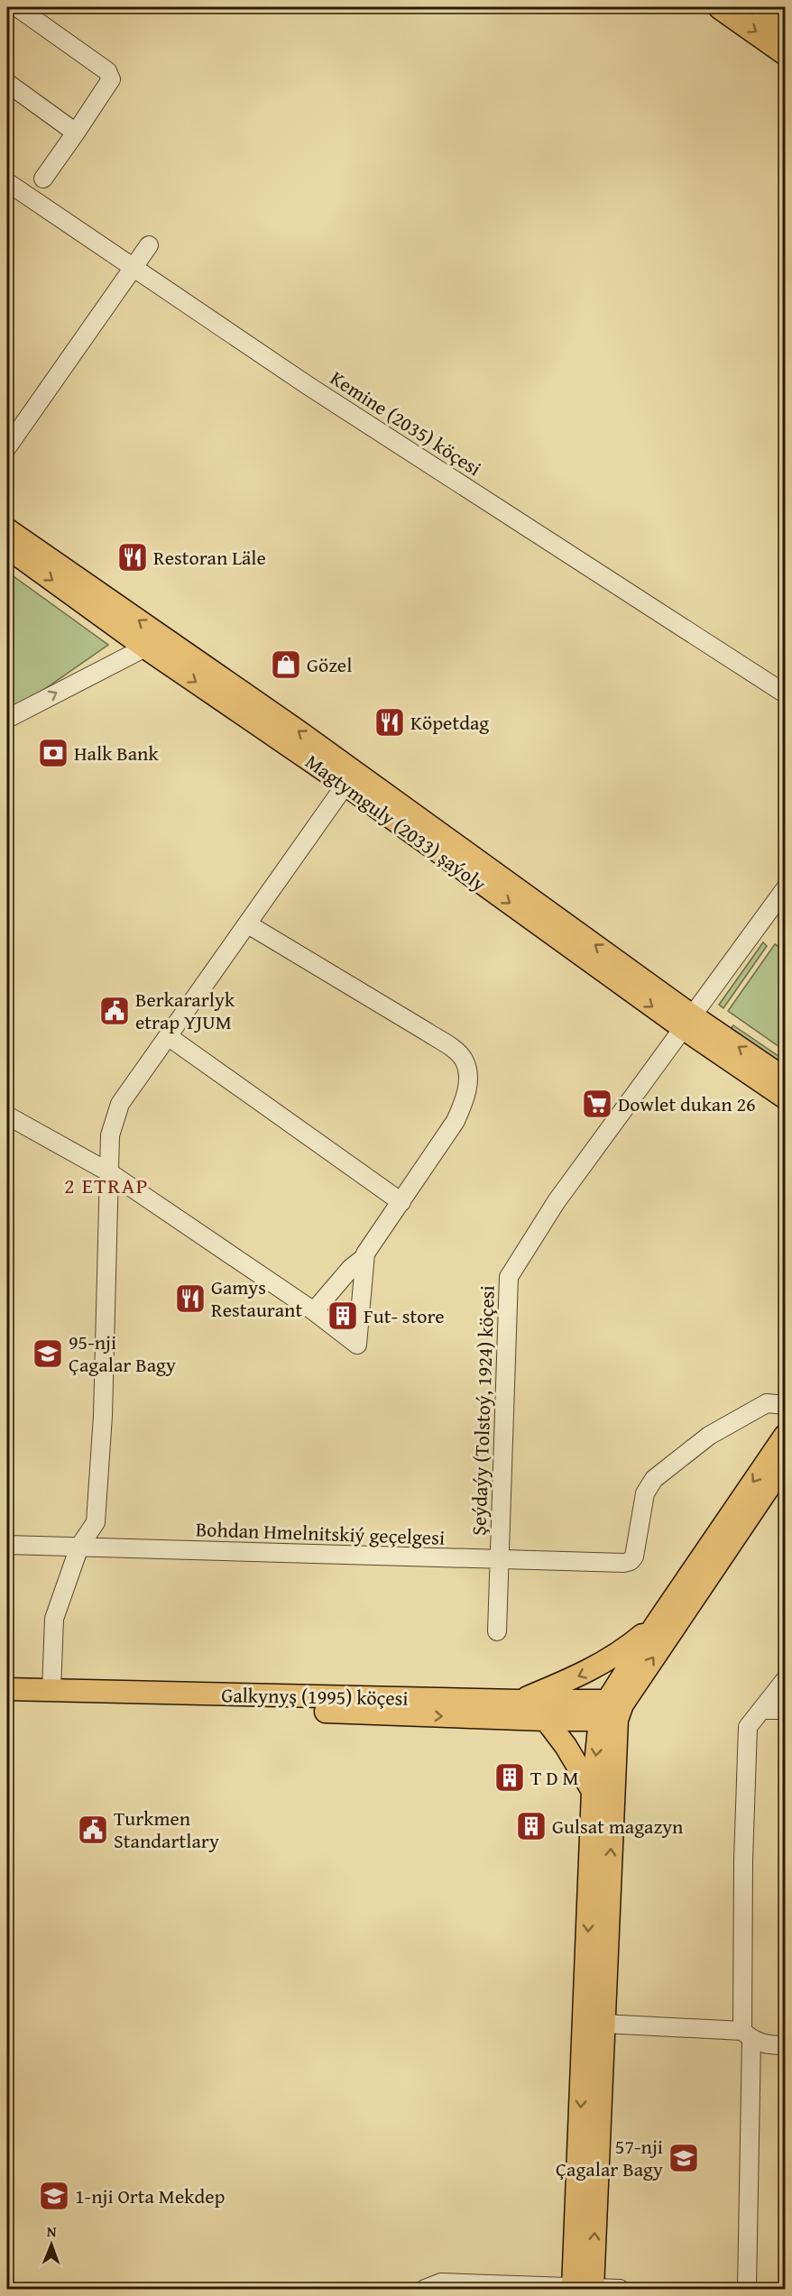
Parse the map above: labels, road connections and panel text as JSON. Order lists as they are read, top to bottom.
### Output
{
  "streets": {
    "main road": ["Magtymguly (2033) şaýoly", "Galkynyş (1995) köçesi"],
    "street": ["Kemine (2035) köçesi", "Şeýdaýy (Tolstoý, 1924) köçesi", "Bohdan Hmelnitskiý geçelgesi"]
  },
  "crossings": [
    ["Magtymguly (2033) şaýoly", "Şeýdaýy (Tolstoý, 1924) köçesi"],
    ["Şeýdaýy (Tolstoý, 1924) köçesi", "Bohdan Hmelnitskiý geçelgesi"]
  ],
  "districts": ["2 ETRAP"],
  "places": {
    "restaurant": ["Restoran Läle", "Köpetdag", "Gamys Restaurant"],
    "shop": ["Gözel"],
    "bank": ["Halk Bank"],
    "public building": ["Berkararlyk etrap YJUM", "Turkmen Standartlary"],
    "supermarket": ["Dowlet dukan 26"],
    "building": ["Fut- store", "T D M", "Gulsat magazyn"],
    "school or university": ["95-nji Çagalar Bagy", "57-nji Çagalar Bagy", "1-nji Orta Mekdep"]
  },
  "north": "top"
}
